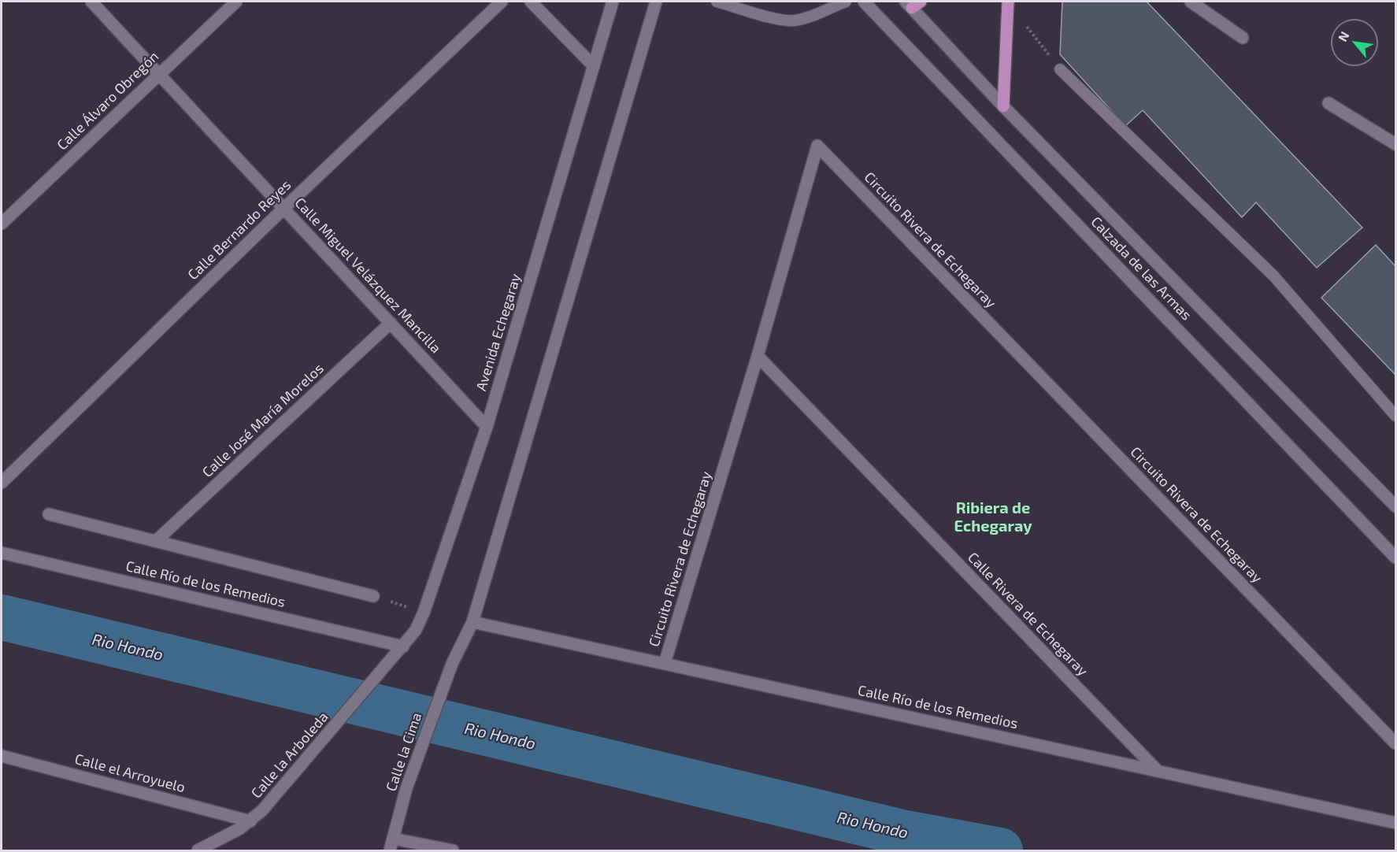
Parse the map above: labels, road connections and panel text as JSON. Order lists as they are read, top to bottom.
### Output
{
  "streets": {
    "street": [
      "Calle Álvaro Obregón",
      "Calle Bernardo Reyes",
      "Circuito Rivera de Echegaray",
      "Calzada de las Armas",
      "Calle Miguel Velázquez Mancilla",
      "Avenida Echegaray",
      "Calle José María Morelos",
      "Calle Río de los Remedios",
      "Calle Rivera de Echegaray",
      "Calle la Cima",
      "Calle la Arboleda",
      "Calle el Arroyuelo"
    ]
  },
  "crossings": [
    ["Calle Álvaro Obregón", "Calle Miguel Velázquez Mancilla"],
    ["Calle Bernardo Reyes", "Calle Miguel Velázquez Mancilla"],
    ["Circuito Rivera de Echegaray", "Calle Río de los Remedios"],
    ["Circuito Rivera de Echegaray", "Calle Rivera de Echegaray"],
    ["Calle Miguel Velázquez Mancilla", "Avenida Echegaray"],
    ["Calle Miguel Velázquez Mancilla", "Calle José María Morelos"],
    ["Avenida Echegaray", "Calle Río de los Remedios"],
    ["Avenida Echegaray", "Calle la Arboleda"],
    ["Calle José María Morelos", "Calle Río de los Remedios"],
    ["Calle Río de los Remedios", "Calle Rivera de Echegaray"],
    ["Calle Río de los Remedios", "Calle la Cima"],
    ["Calle la Arboleda", "Calle el Arroyuelo"]
  ],
  "districts": ["Ribiera de Echegaray"],
  "water": ["Rio Hondo"],
  "north": "top left"
}
